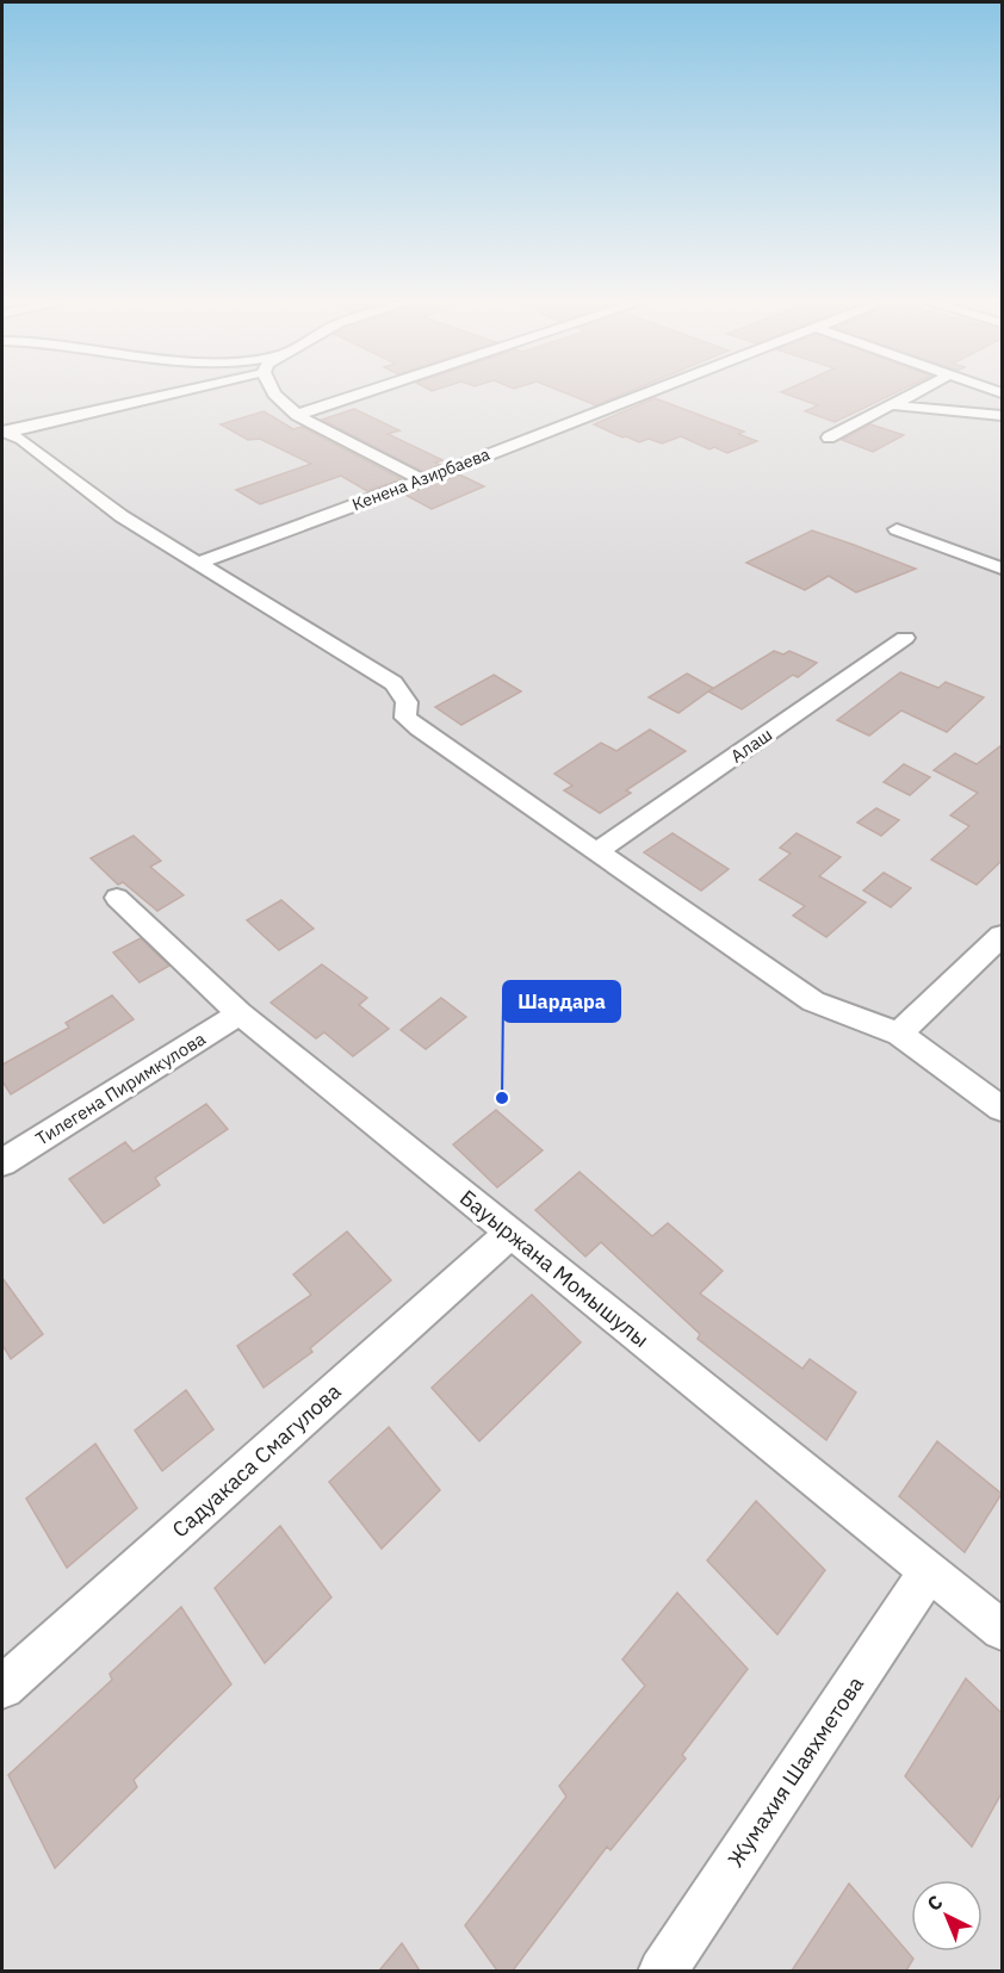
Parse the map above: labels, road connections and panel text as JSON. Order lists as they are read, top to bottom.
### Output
{
  "streets": {
    "street": [
      "Кенена Азирбаева",
      "Алаш",
      "Тилегена Пиримкулова",
      "Бауыржана Момышулы",
      "Садуакаса Смагулова",
      "Жумахия Шаяхметова"
    ]
  },
  "crossings": [
    ["Тилегена Пиримкулова", "Бауыржана Момышулы"],
    ["Бауыржана Момышулы", "Садуакаса Смагулова"],
    ["Бауыржана Момышулы", "Жумахия Шаяхметова"]
  ],
  "places": ["Шардара"],
  "north": "top left"
}
